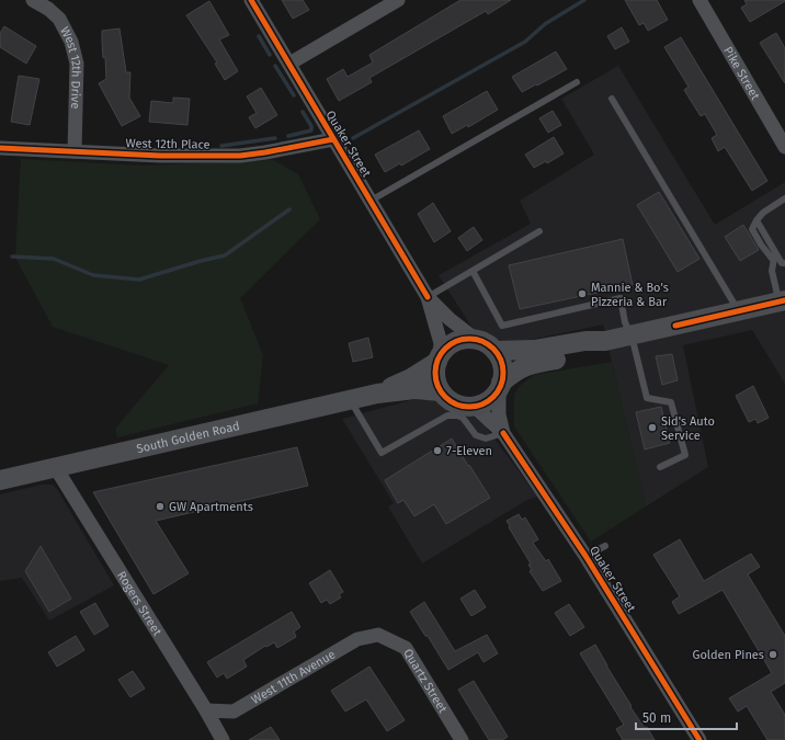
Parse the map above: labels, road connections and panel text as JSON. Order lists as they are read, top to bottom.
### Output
{
  "streets": {
    "main road": ["South Golden Road"],
    "street": [
      "West 12th Drive",
      "Pike Street",
      "West 12th Place",
      "Quaker Street",
      "Rogers Street",
      "West 11th Avenue",
      "Quartz Street"
    ]
  },
  "crossings": [
    ["West 12th Drive", "West 12th Place"],
    ["West 12th Place", "Quaker Street"],
    ["Quaker Street", "South Golden Road"],
    ["South Golden Road", "Rogers Street"],
    ["Rogers Street", "West 11th Avenue"],
    ["West 11th Avenue", "Quartz Street"]
  ],
  "places": [
    "Mannie & Bo's Pizzeria & Bar",
    "Sid's Auto Service",
    "7-Eleven",
    "GW Apartments",
    "Golden Pines"
  ],
  "scale_bar": "50 m"
}
